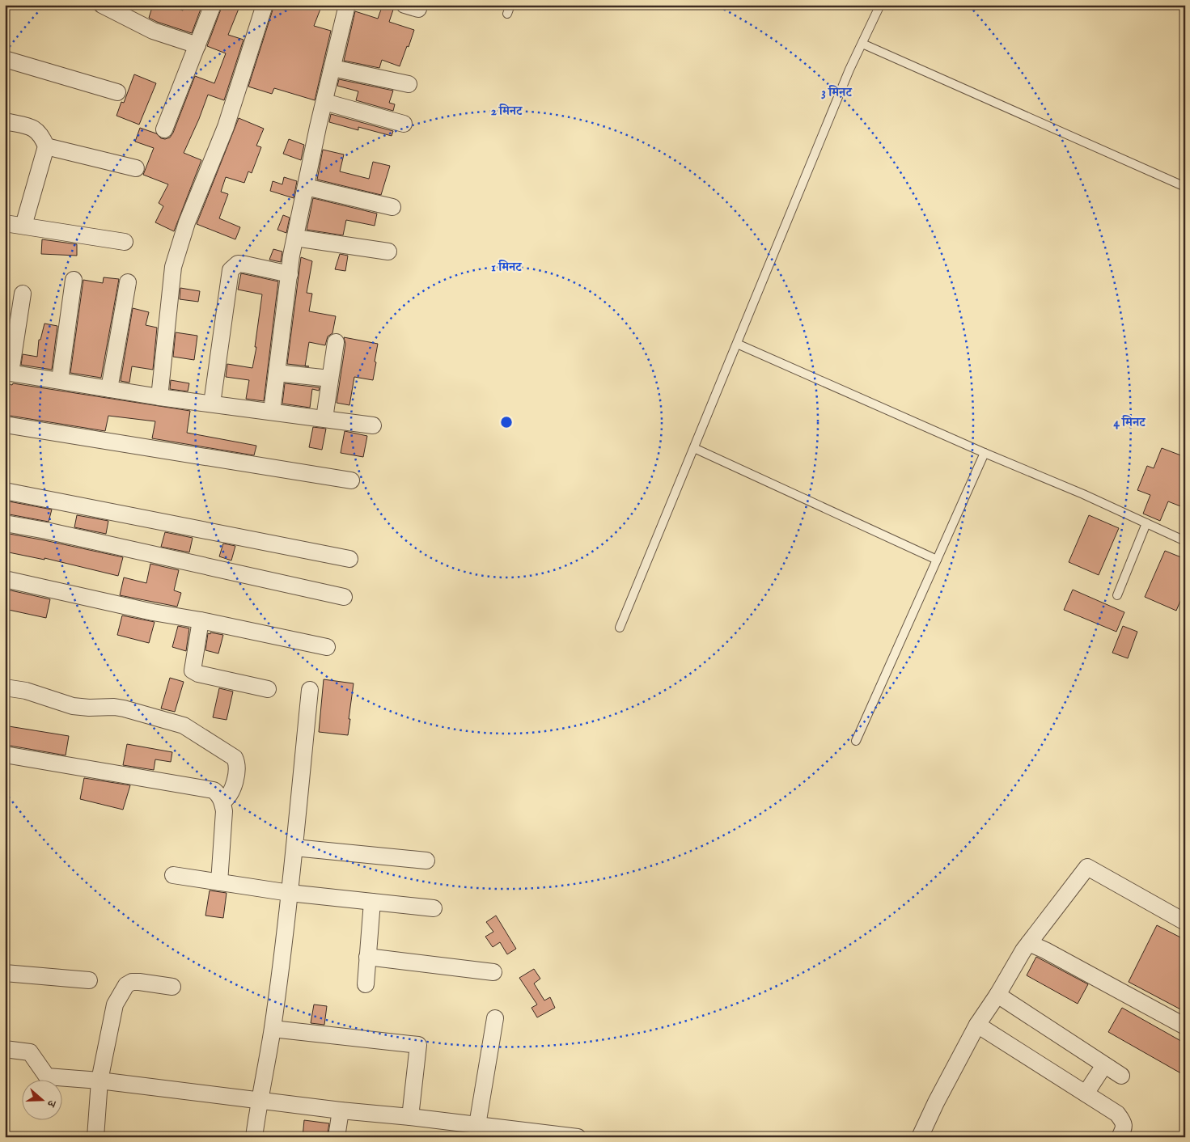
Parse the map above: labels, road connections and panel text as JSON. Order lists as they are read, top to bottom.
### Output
{
  "north": "right",
  "rings": [
    "3 मिनट",
    "2 मिनट",
    "1 मिनट",
    "4 मिनट"
  ]
}
